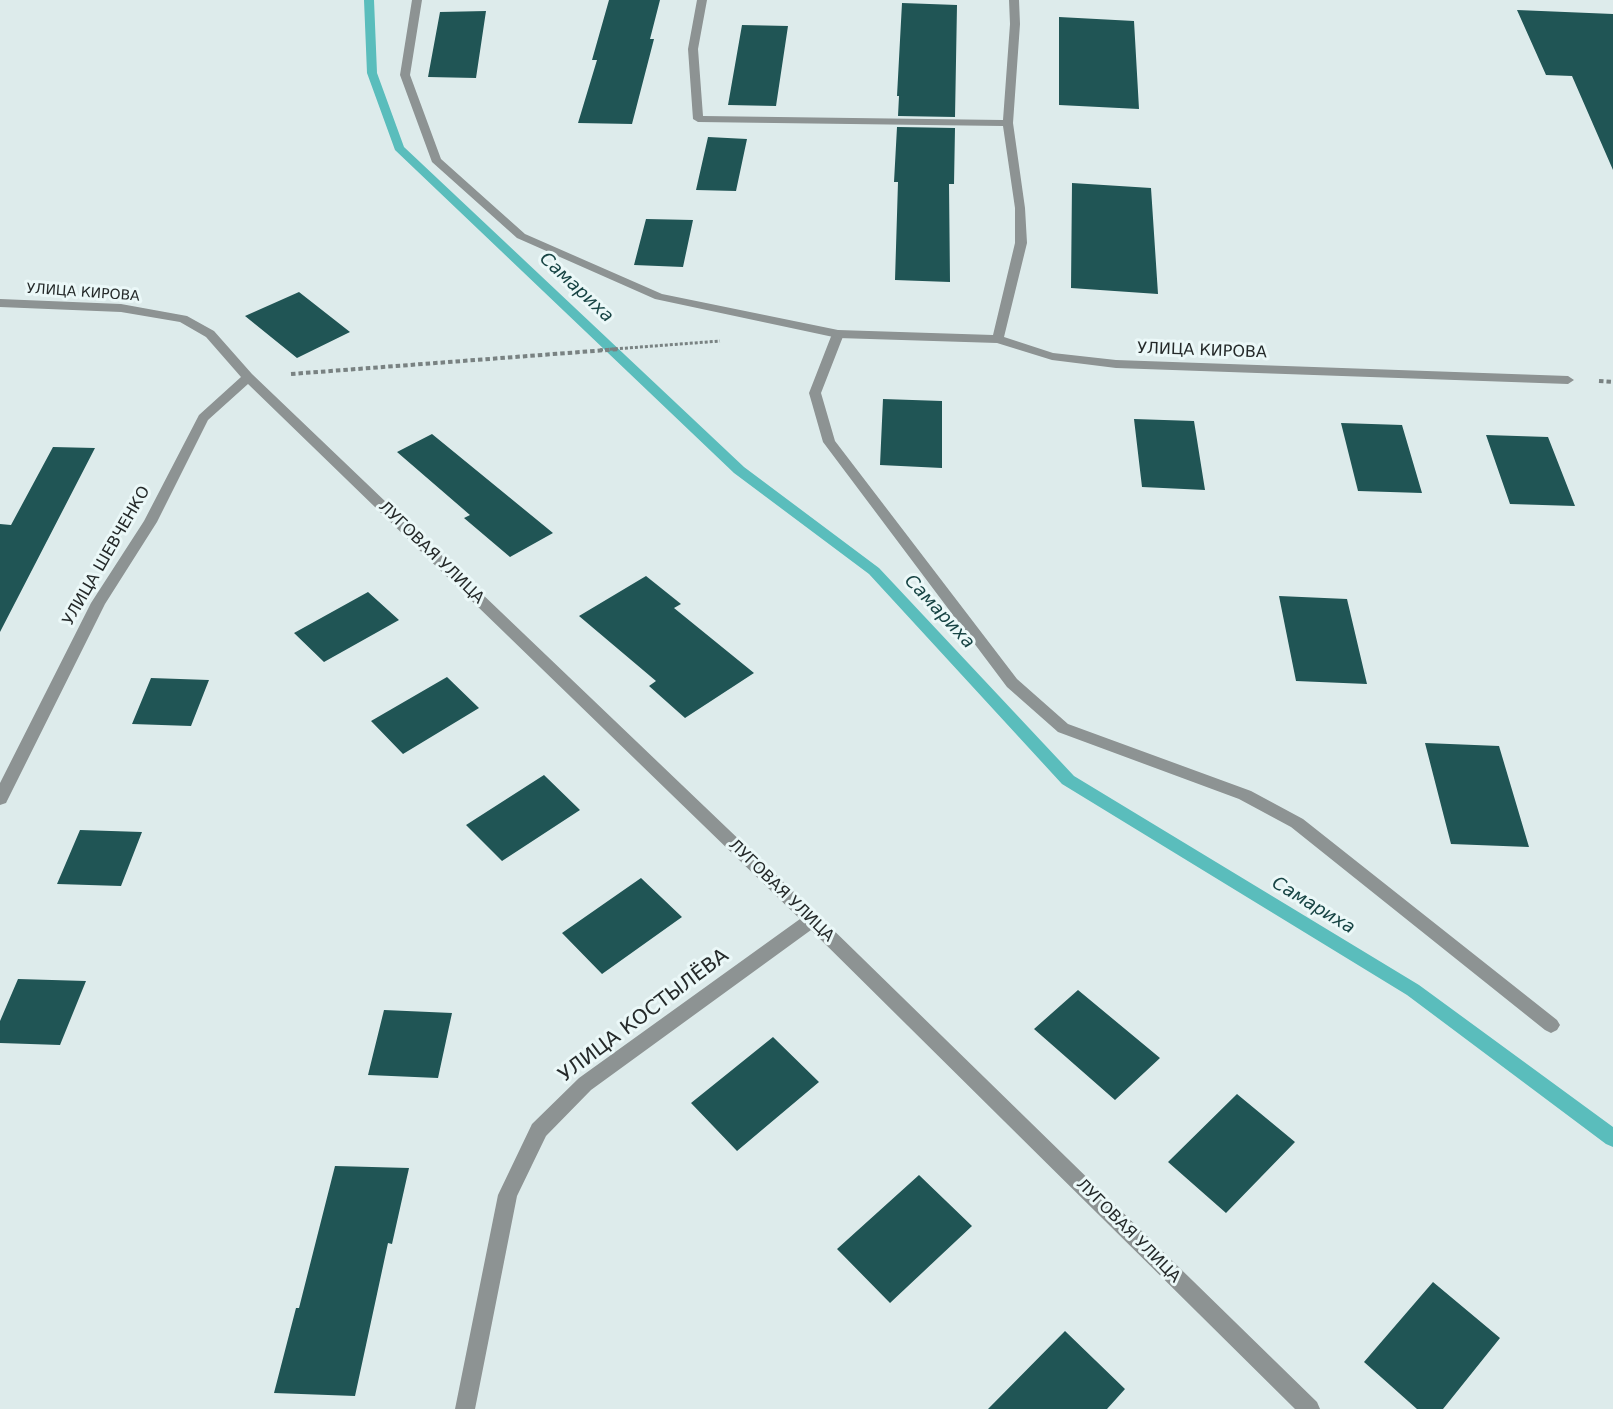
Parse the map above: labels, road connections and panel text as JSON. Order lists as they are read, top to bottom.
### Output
{
  "streets": {
    "street": [
      "УЛИЦА КИРОВА",
      "ЛУГОВАЯ УЛИЦА",
      "УЛИЦА ШЕВЧЕНКО",
      "УЛИЦА КОСТЫЛЁВА"
    ]
  },
  "crossings": [
    ["УЛИЦА КИРОВА", "ЛУГОВАЯ УЛИЦА"],
    ["УЛИЦА КИРОВА", "УЛИЦА ШЕВЧЕНКО"],
    ["ЛУГОВАЯ УЛИЦА", "УЛИЦА ШЕВЧЕНКО"],
    ["ЛУГОВАЯ УЛИЦА", "УЛИЦА КОСТЫЛЁВА"]
  ],
  "water": ["Самариха"]
}
